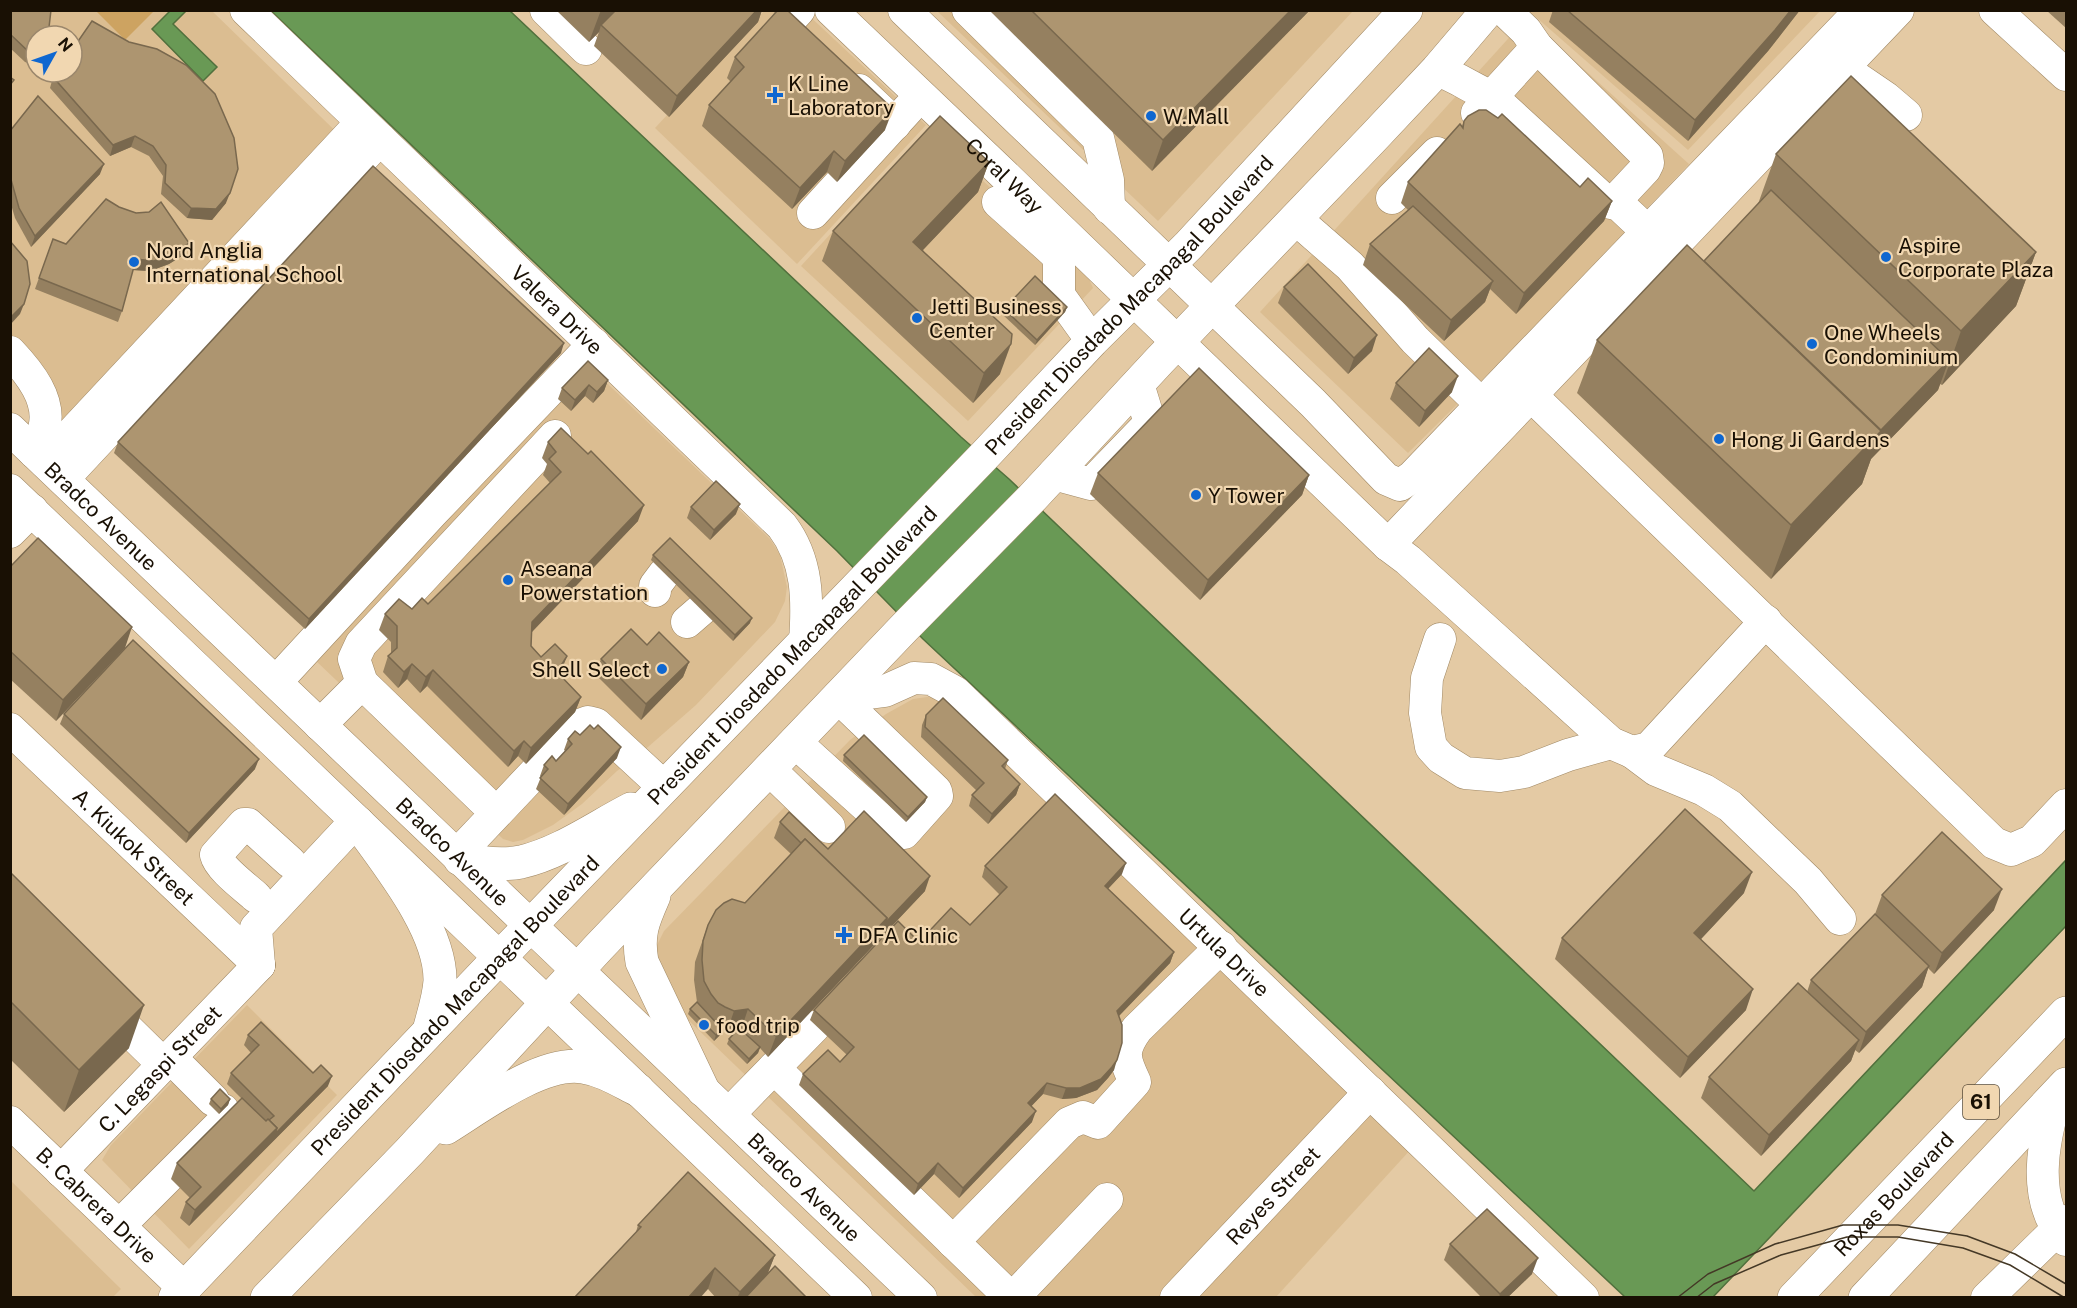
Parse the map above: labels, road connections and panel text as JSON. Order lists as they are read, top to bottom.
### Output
{
  "streets": {
    "main road": ["President Diosdado Macapagal Boulevard", "61", "Roxas Boulevard"],
    "street": [
      "Coral Way",
      "Valera Drive",
      "Bradco Avenue",
      "A. Kiukok Street",
      "Urtula Drive",
      "C. Legaspi Street",
      "Reyes Street",
      "B. Cabrera Drive"
    ]
  },
  "crossings": [
    ["Coral Way", "President Diosdado Macapagal Boulevard"],
    ["President Diosdado Macapagal Boulevard", "Valera Drive"],
    ["President Diosdado Macapagal Boulevard", "Bradco Avenue"],
    ["President Diosdado Macapagal Boulevard", "B. Cabrera Drive"],
    ["A. Kiukok Street", "C. Legaspi Street"],
    ["Urtula Drive", "Reyes Street"],
    ["C. Legaspi Street", "B. Cabrera Drive"]
  ],
  "places": {
    "health": ["K Line Laboratory", "DFA Clinic"],
    "other": [
      "W.Mall",
      "Aspire Corporate Plaza",
      "Nord Anglia International School",
      "Jetti Business Center",
      "One Wheels Condominium",
      "Hong Ji Gardens",
      "Y Tower",
      "Aseana Powerstation",
      "Shell Select",
      "food trip"
    ]
  },
  "north": "top right"
}
